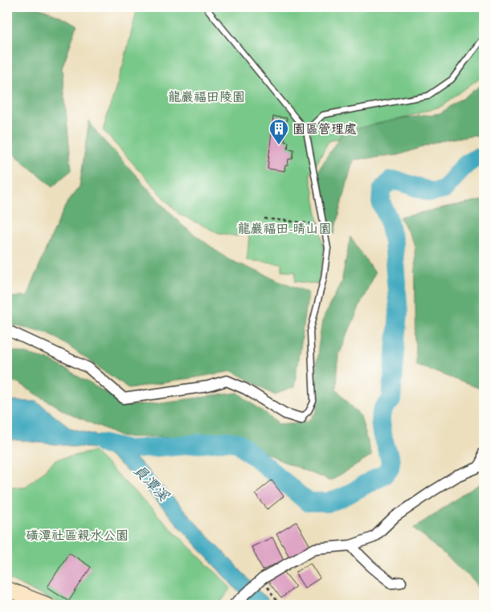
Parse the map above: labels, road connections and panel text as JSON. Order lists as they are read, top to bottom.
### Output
{
  "water": ["員潭溪"],
  "parks": ["龍巖福田陵園", "龍巖福田-晴山園", "磺潭社區親水公園"],
  "places": {
    "building": ["園區管理處"]
  }
}
